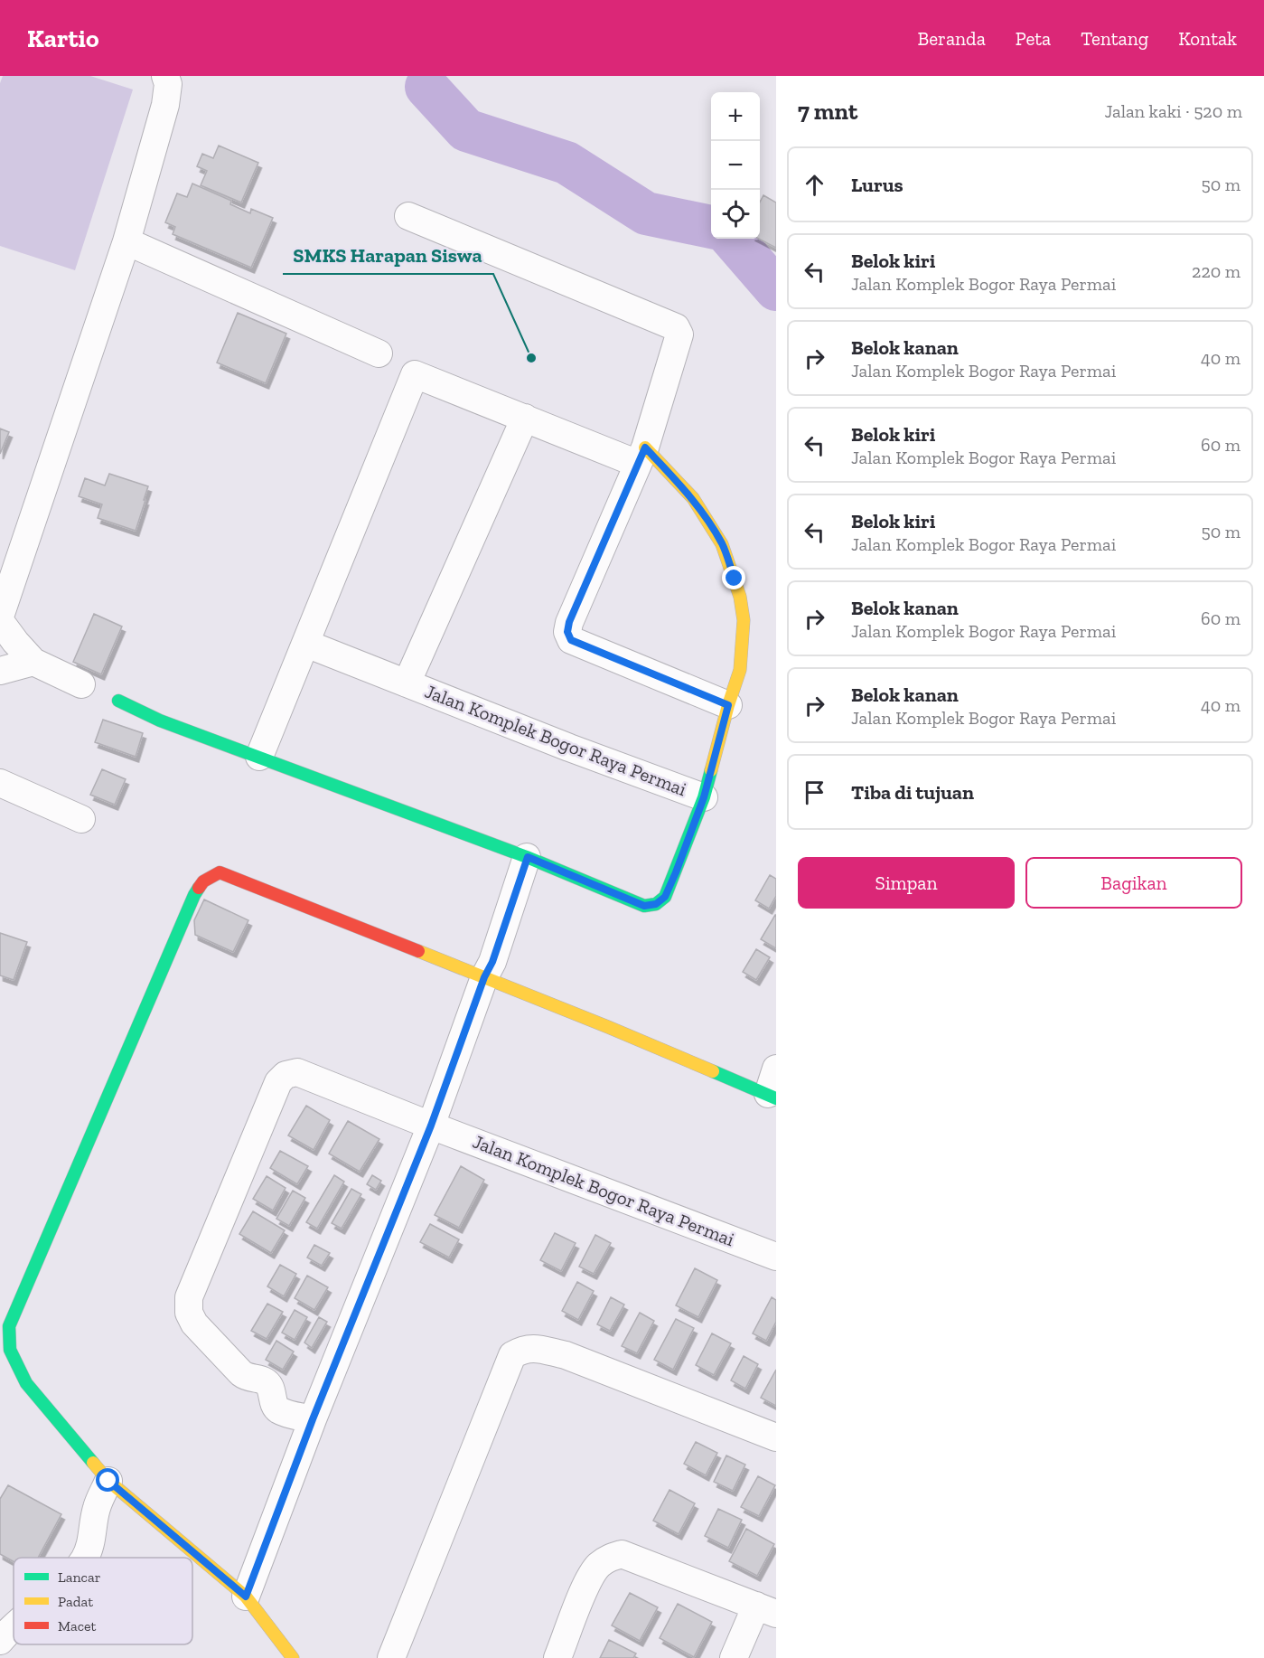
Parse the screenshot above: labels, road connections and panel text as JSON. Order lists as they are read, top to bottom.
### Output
{
  "streets": {
    "street": ["Jalan Komplek Bogor Raya Permai"]
  },
  "places": ["SMKS Harapan Siswa"],
  "legend": ["Lancar", "Padat", "Macet"],
  "page": {
    "header": "Kartio",
    "nav": [
      "Beranda",
      "Peta",
      "Tentang",
      "Kontak"
    ],
    "heading": ["7 mnt", "Jalan kaki · 520 m"],
    "map_buttons": ["+", "−"],
    "list": [
      ["Lurus", "50 m"],
      ["Belok kiri", "Jalan Komplek Bogor Raya Permai", "220 m"],
      ["Belok kanan", "Jalan Komplek Bogor Raya Permai", "40 m"],
      ["Belok kiri", "Jalan Komplek Bogor Raya Permai", "60 m"],
      ["Belok kiri", "Jalan Komplek Bogor Raya Permai", "50 m"],
      ["Belok kanan", "Jalan Komplek Bogor Raya Permai", "60 m"],
      ["Belok kanan", "Jalan Komplek Bogor Raya Permai", "40 m"],
      "Tiba di tujuan"
    ],
    "buttons": ["Simpan", "Bagikan"]
  }
}
